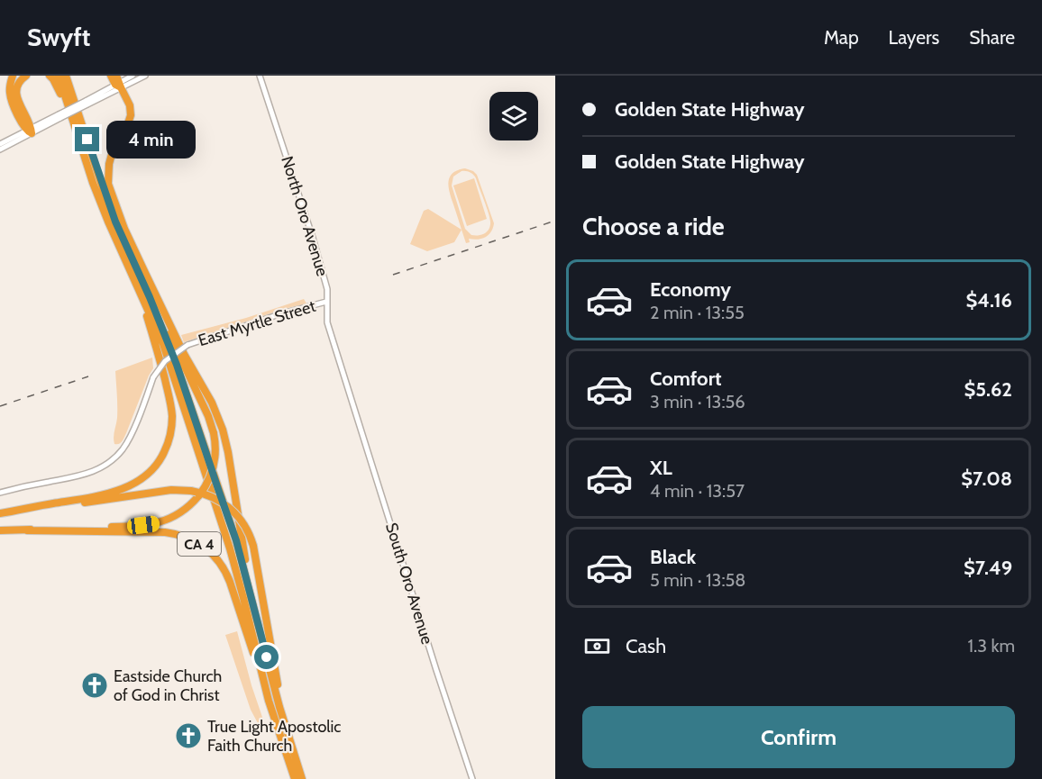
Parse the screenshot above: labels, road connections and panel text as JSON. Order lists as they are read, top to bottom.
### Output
{
  "streets": {
    "highway": ["CA 4"],
    "street": ["North Oro Avenue", "East Myrtle Street", "South Oro Avenue"]
  },
  "crossings": [
    ["North Oro Avenue", "East Myrtle Street"],
    ["North Oro Avenue", "South Oro Avenue"]
  ],
  "places": {
    "church": ["Eastside Church of God in Christ", "True Light Apostolic Faith Church"]
  },
  "page": {
    "header": "Swyft",
    "nav": ["Map", "Layers", "Share"],
    "banner": ["Golden State Highway", "Golden State Highway"],
    "bubble": "4 min",
    "heading": "Choose a ride",
    "list": [
      {
        "name": "Economy",
        "note": "2 min · 13:55",
        "value": "$4.16"
      },
      {
        "name": "Comfort",
        "note": "3 min · 13:56",
        "value": "$5.62"
      },
      {
        "name": "XL",
        "note": "4 min · 13:57",
        "value": "$7.08"
      },
      {
        "name": "Black",
        "note": "5 min · 13:58",
        "value": "$7.49"
      }
    ],
    "pay": ["Cash", "1.3 km"],
    "buttons": "Confirm"
  }
}
